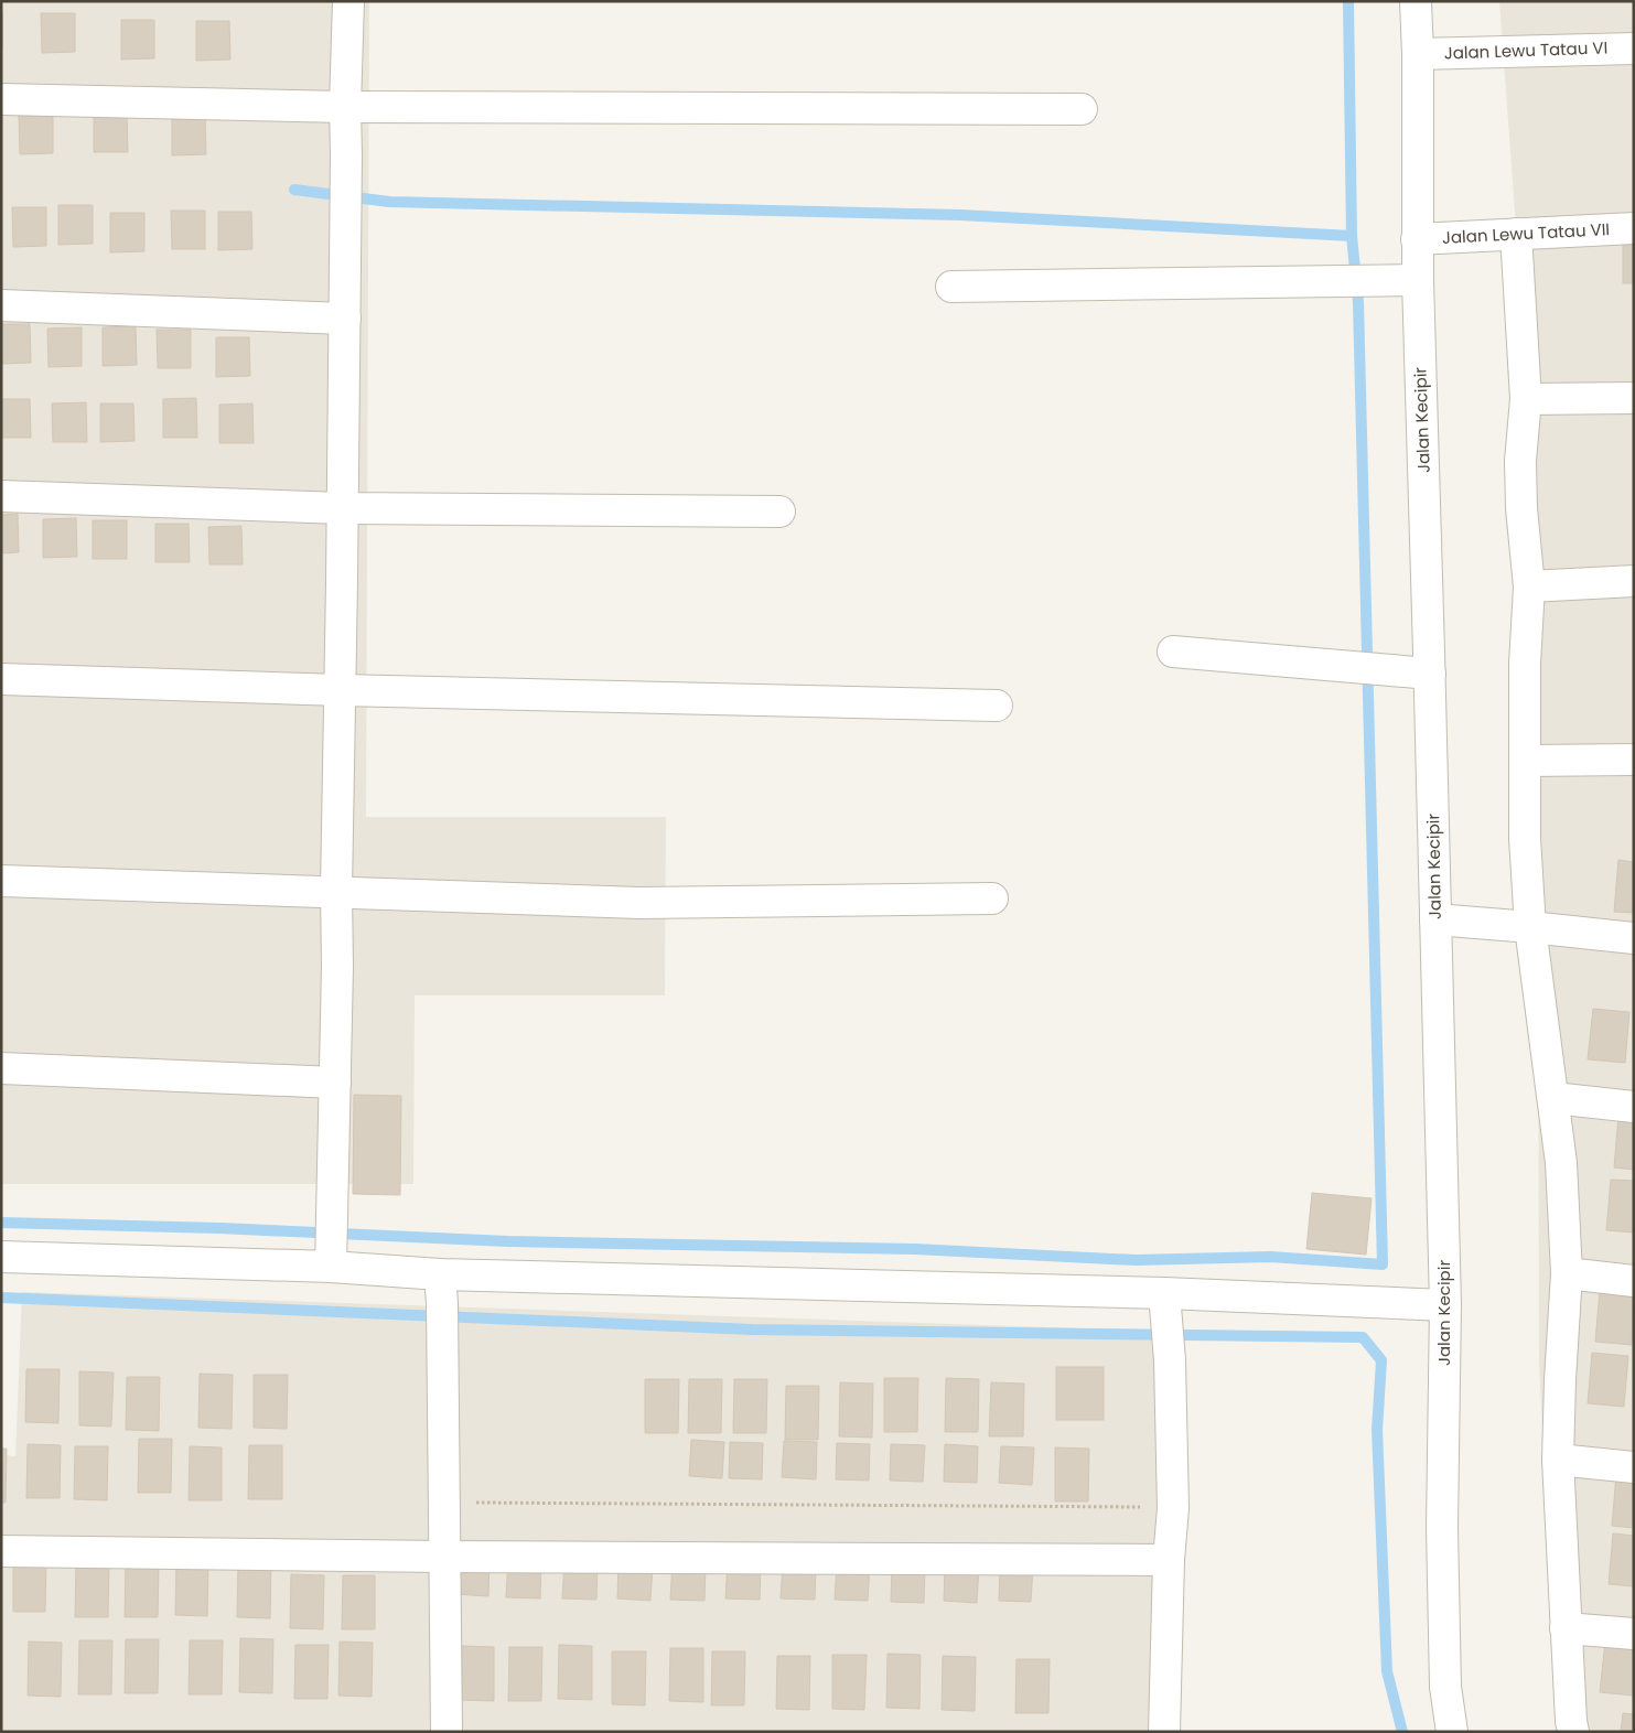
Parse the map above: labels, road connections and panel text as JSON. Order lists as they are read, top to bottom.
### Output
{
  "streets": {
    "street": ["Jalan Lewu Tatau VI", "Jalan Lewu Tatau VII", "Jalan Kecipir"]
  },
  "crossings": [
    ["Jalan Lewu Tatau VI", "Jalan Kecipir"],
    ["Jalan Lewu Tatau VII", "Jalan Kecipir"]
  ]
}
